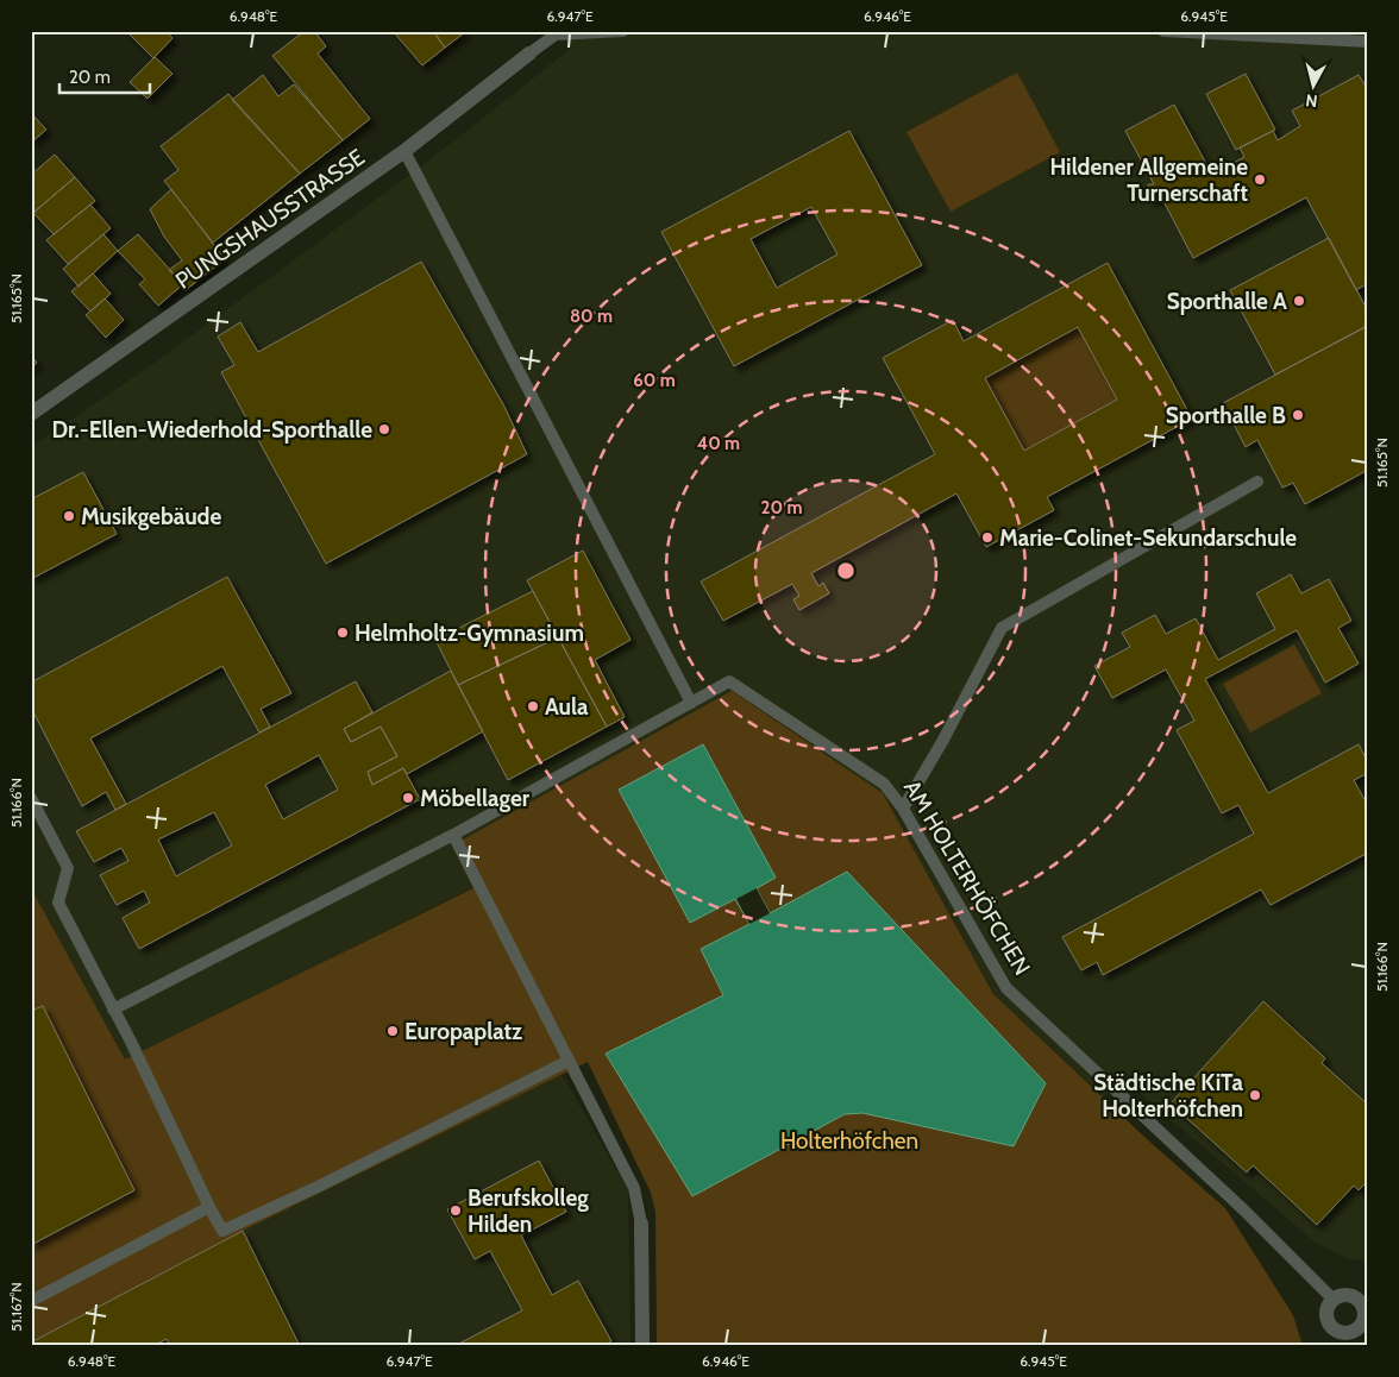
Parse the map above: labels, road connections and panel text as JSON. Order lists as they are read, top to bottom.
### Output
{
  "streets": {
    "street": ["PUNGSHAUSSTRASSE"],
    "lane": ["AM HOLTERHÖFCHEN"]
  },
  "parks": ["Holterhöfchen"],
  "places": [
    "Hildener Allgemeine Turnerschaft",
    "Sporthalle A",
    "Sporthalle B",
    "Dr.-Ellen-Wiederhold-Sporthalle",
    "Musikgebäude",
    "Marie-Colinet-Sekundarschule",
    "Helmholtz-Gymnasium",
    "Aula",
    "Möbellager",
    "Europaplatz",
    "Städtische KiTa Holterhöfchen",
    "Berufskolleg Hilden"
  ],
  "scale_bar": "20 m",
  "north": "bottom",
  "coordinates": [
    "6.948°E",
    "6.947°E",
    "6.946°E",
    "6.945°E",
    "51.165°N",
    "51.166°N",
    "51.167°N"
  ],
  "rings": [
    "80 m",
    "60 m",
    "40 m",
    "20 m"
  ]
}
